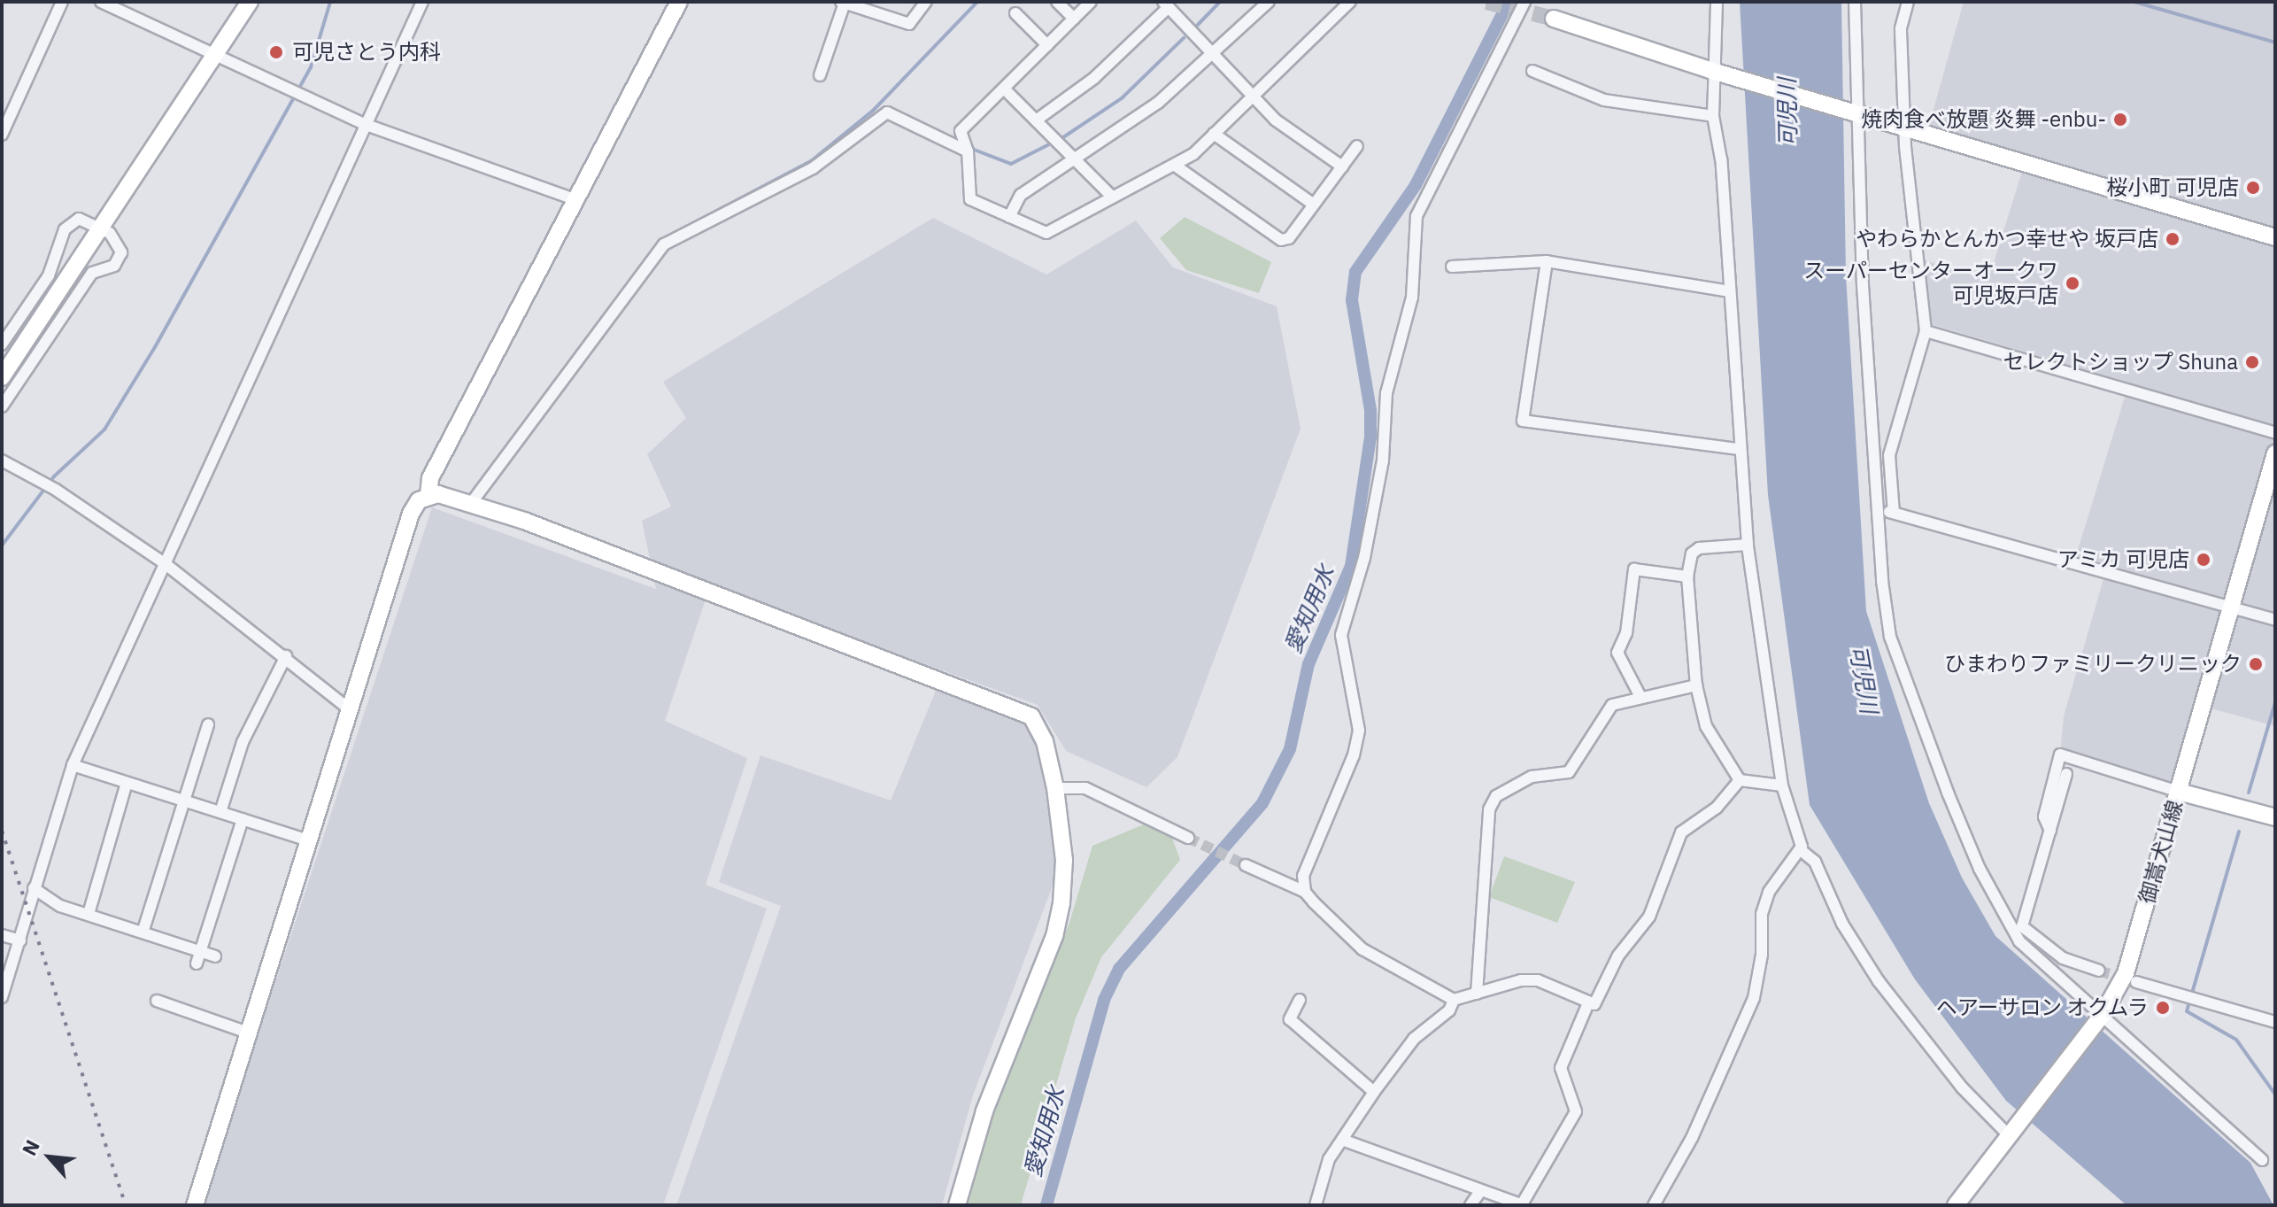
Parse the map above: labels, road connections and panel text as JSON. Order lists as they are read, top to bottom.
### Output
{
  "streets": {
    "street": ["御嵩犬山線"]
  },
  "water": ["可児川", "愛知用水"],
  "places": [
    "可児さとう内科",
    "焼肉食べ放題 炎舞 ‐enbu‐",
    "桜小町 可児店",
    "やわらかとんかつ幸せや 坂戸店",
    "スーパーセンターオークワ 可児坂戸店",
    "セレクトショップ Shuna",
    "アミカ 可児店",
    "ひまわりファミリークリニック",
    "ヘアーサロン オクムラ"
  ],
  "north": "top left"
}
